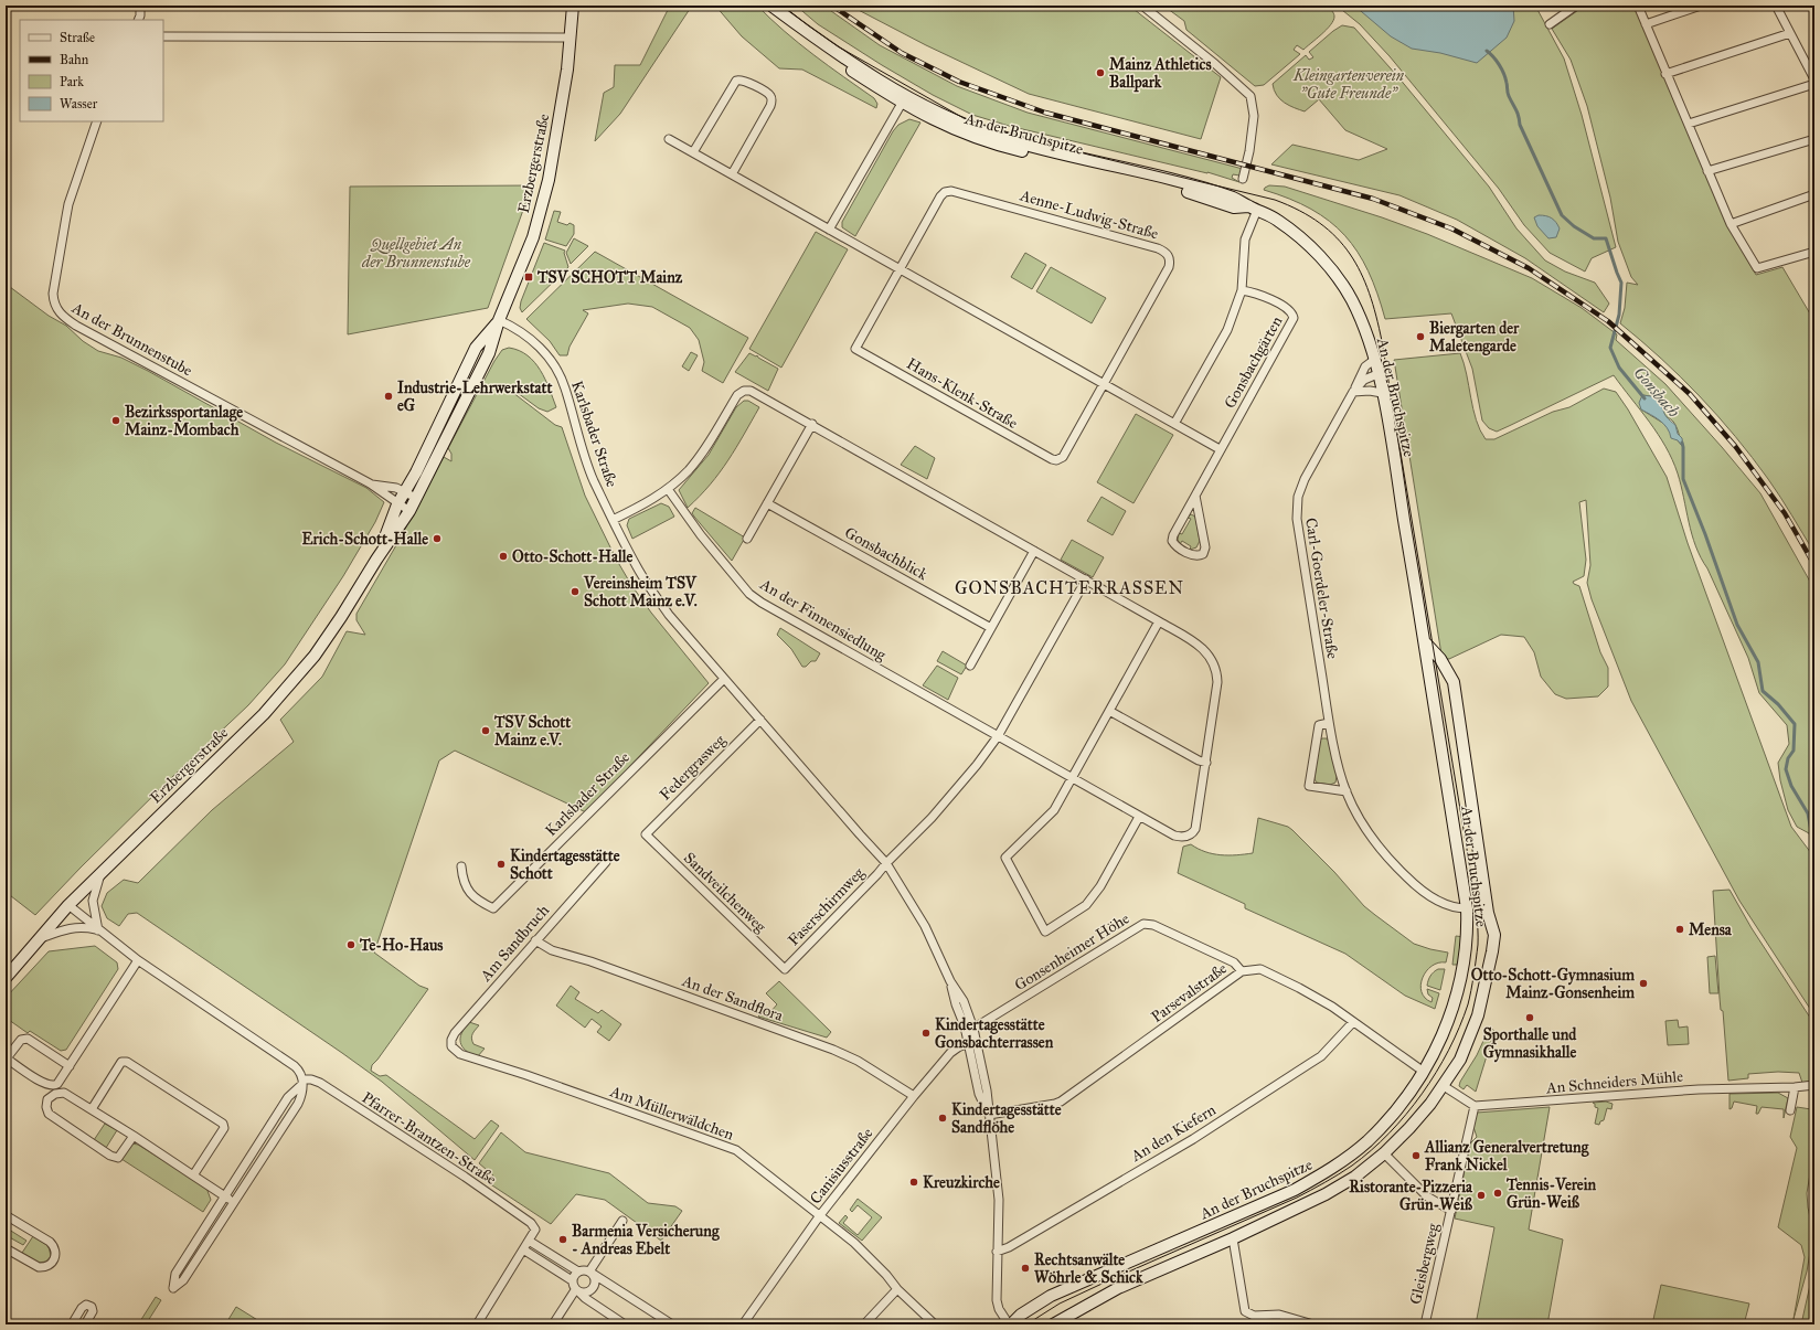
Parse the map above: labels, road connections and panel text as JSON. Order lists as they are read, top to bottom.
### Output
{
  "streets": {
    "main road": ["An der Bruchspitze", "Erzbergerstraße"],
    "street": [
      "Aenne-Ludwig-Straße",
      "An der Brunnenstube",
      "Gonsbachgärten",
      "Hans-Klenk-Straße",
      "Karlsbader Straße",
      "Gonsbachblick",
      "Carl-Goerdeler-Straße",
      "An der Finnensiedlung",
      "Federgrasweg",
      "Sandveilchenweg",
      "Faserschirmweg",
      "Am Sandbruch",
      "Gonsenheimer Höhe",
      "Parsevalstraße",
      "An der Sandflora",
      "An Schneiders Mühle",
      "Am Müllerwäldchen",
      "An den Kiefern",
      "Pfarrer-Brantzen-Straße",
      "Canisiusstraße",
      "Gleisbergweg"
    ]
  },
  "crossings": [
    ["An der Bruchspitze", "Karlsbader Straße"],
    ["An der Bruchspitze", "Carl-Goerdeler-Straße"],
    ["An der Bruchspitze", "Parsevalstraße"],
    ["An der Bruchspitze", "Gleisbergweg"],
    ["Erzbergerstraße", "An der Brunnenstube"],
    ["Erzbergerstraße", "Karlsbader Straße"],
    ["Aenne-Ludwig-Straße", "Hans-Klenk-Straße"],
    ["Karlsbader Straße", "Federgrasweg"],
    ["Karlsbader Straße", "Faserschirmweg"],
    ["Karlsbader Straße", "Gonsenheimer Höhe"],
    ["Karlsbader Straße", "Parsevalstraße"],
    ["Karlsbader Straße", "An den Kiefern"],
    ["Karlsbader Straße", "Canisiusstraße"],
    ["An der Finnensiedlung", "Faserschirmweg"],
    ["Federgrasweg", "Sandveilchenweg"],
    ["Sandveilchenweg", "Faserschirmweg"],
    ["Am Sandbruch", "An der Sandflora"],
    ["Am Sandbruch", "Am Müllerwäldchen"],
    ["Gonsenheimer Höhe", "Parsevalstraße"],
    ["Parsevalstraße", "An den Kiefern"],
    ["An der Sandflora", "Canisiusstraße"],
    ["An Schneiders Mühle", "Gleisbergweg"],
    ["Am Müllerwäldchen", "Canisiusstraße"]
  ],
  "districts": ["GONSBACHTERRASSEN"],
  "water": ["Gonsbach"],
  "parks": ["Kleingartenverein \"Gute Freunde\"", "Quellgebiet An der Brunnenstube"],
  "places": {
    "other": [
      "Mainz Athletics Ballpark",
      "Biergarten der Maletengarde",
      "Industrie-Lehrwerkstatt eG",
      "Bezirkssportanlage Mainz-Mombach",
      "Erich-Schott-Halle",
      "Otto-Schott-Halle",
      "Vereinsheim TSV Schott Mainz e.V.",
      "TSV Schott Mainz e.V.",
      "Kindertagesstätte Schott",
      "Mensa",
      "Te-Ho-Haus",
      "Otto-Schott-Gymnasium Mainz-Gonsenheim",
      "Sporthalle und Gymnasikhalle",
      "Kindertagesstätte Gonsbachterrassen",
      "Kindertagesstätte Sandflöhe",
      "Allianz Generalvertretung Frank Nickel",
      "Kreuzkirche",
      "Tennis-Verein Grün-Weiß",
      "Ristorante-Pizzeria Grün-Weiß",
      "Barmenia Versicherung - Andreas Ebelt",
      "Rechtsanwälte Wöhrle & Schick"
    ],
    "transit": ["TSV SCHOTT Mainz"]
  },
  "legend": [
    "Straße",
    "Bahn",
    "Park",
    "Wasser"
  ]
}
